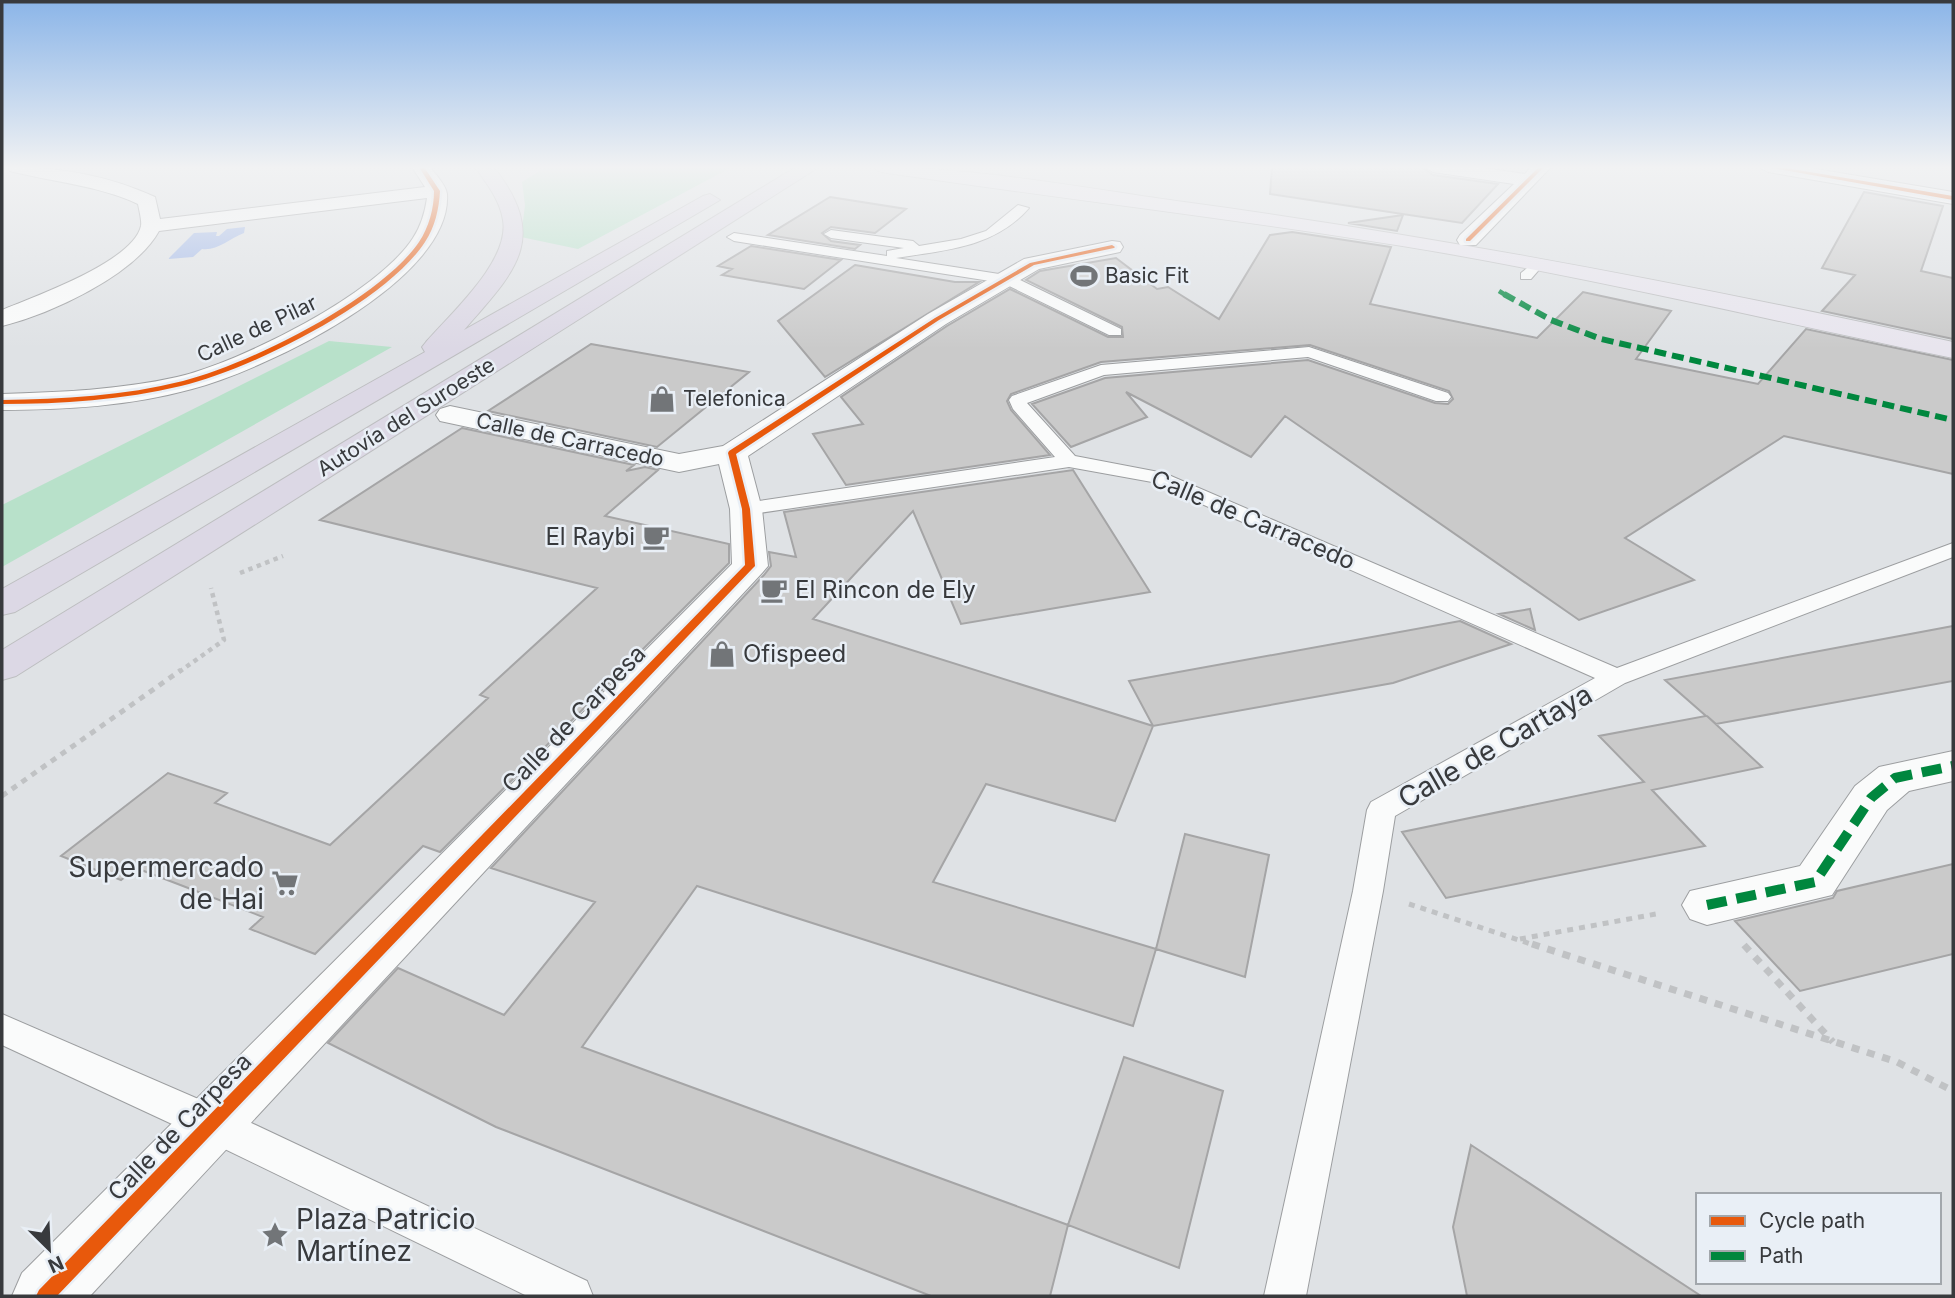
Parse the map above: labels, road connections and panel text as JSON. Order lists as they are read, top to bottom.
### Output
{
  "streets": {
    "highway": ["Autovía del Suroeste"],
    "street": ["Calle de Pilar", "Calle de Carracedo", "Calle de Carpesa"],
    "lane": ["Calle de Cartaya"]
  },
  "crossings": [
    ["Calle de Carracedo", "Calle de Carpesa"],
    ["Calle de Carracedo", "Calle de Cartaya"]
  ],
  "places": {
    "sports": ["Basic Fit"],
    "shop": ["Telefonica", "Ofispeed"],
    "cafe": ["El Raybi", "El Rincon de Ely"],
    "supermarket": ["Supermercado de Hai"],
    "place": ["Plaza Patricio Martínez"]
  },
  "legend": ["Cycle path", "Path"],
  "north": "bottom right"
}
